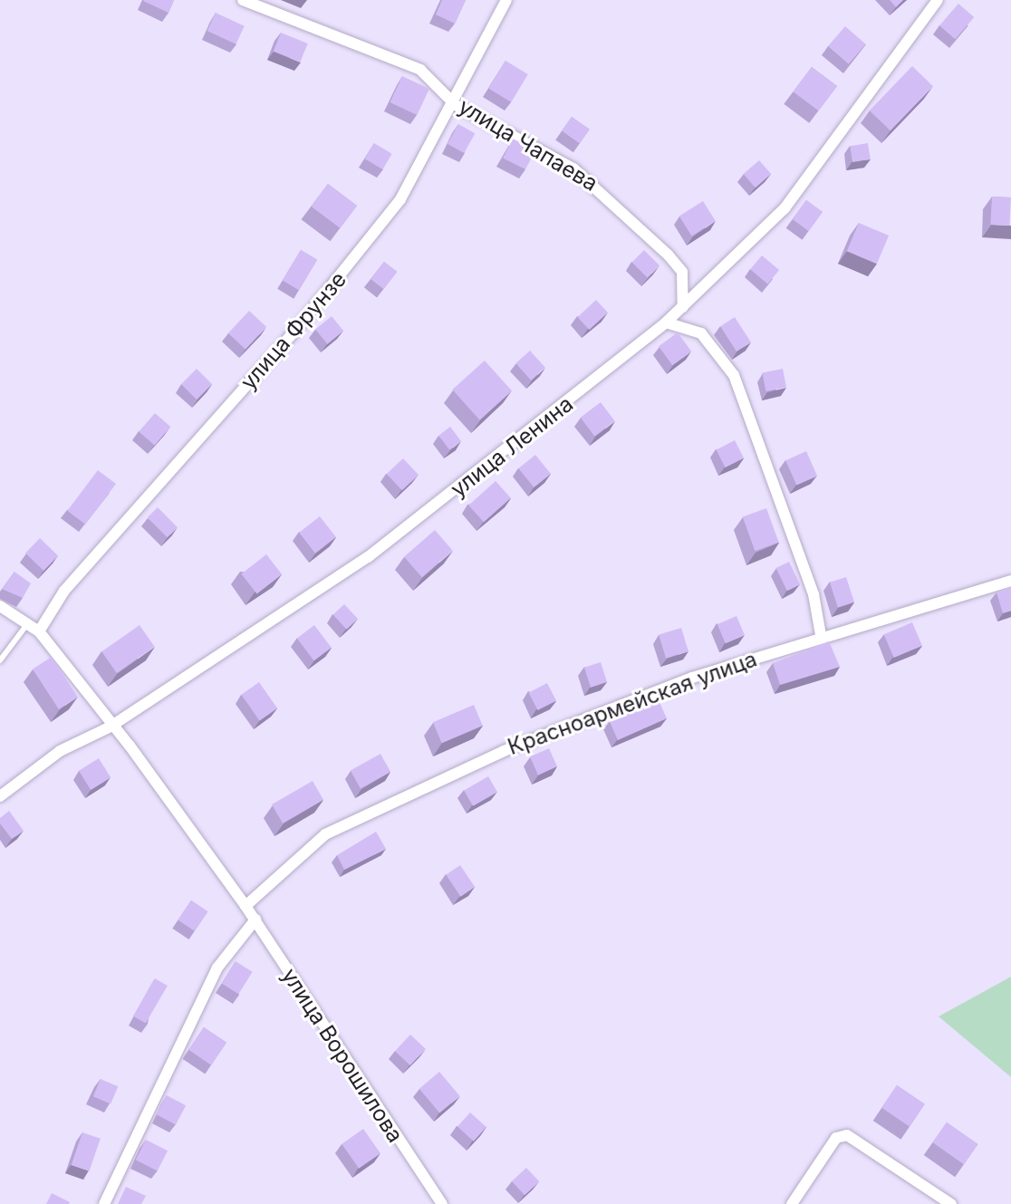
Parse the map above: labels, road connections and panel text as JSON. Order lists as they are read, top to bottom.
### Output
{
  "streets": {
    "street": [
      "улица Чапаева",
      "улица Фрунзе",
      "улица Ленина",
      "Красноармейская улица",
      "улица Ворошилова"
    ]
  },
  "crossings": [
    ["улица Чапаева", "улица Фрунзе"],
    ["улица Чапаева", "улица Ленина"],
    ["улица Фрунзе", "улица Ворошилова"],
    ["улица Ленина", "улица Ворошилова"],
    ["Красноармейская улица", "улица Ворошилова"]
  ]
}
